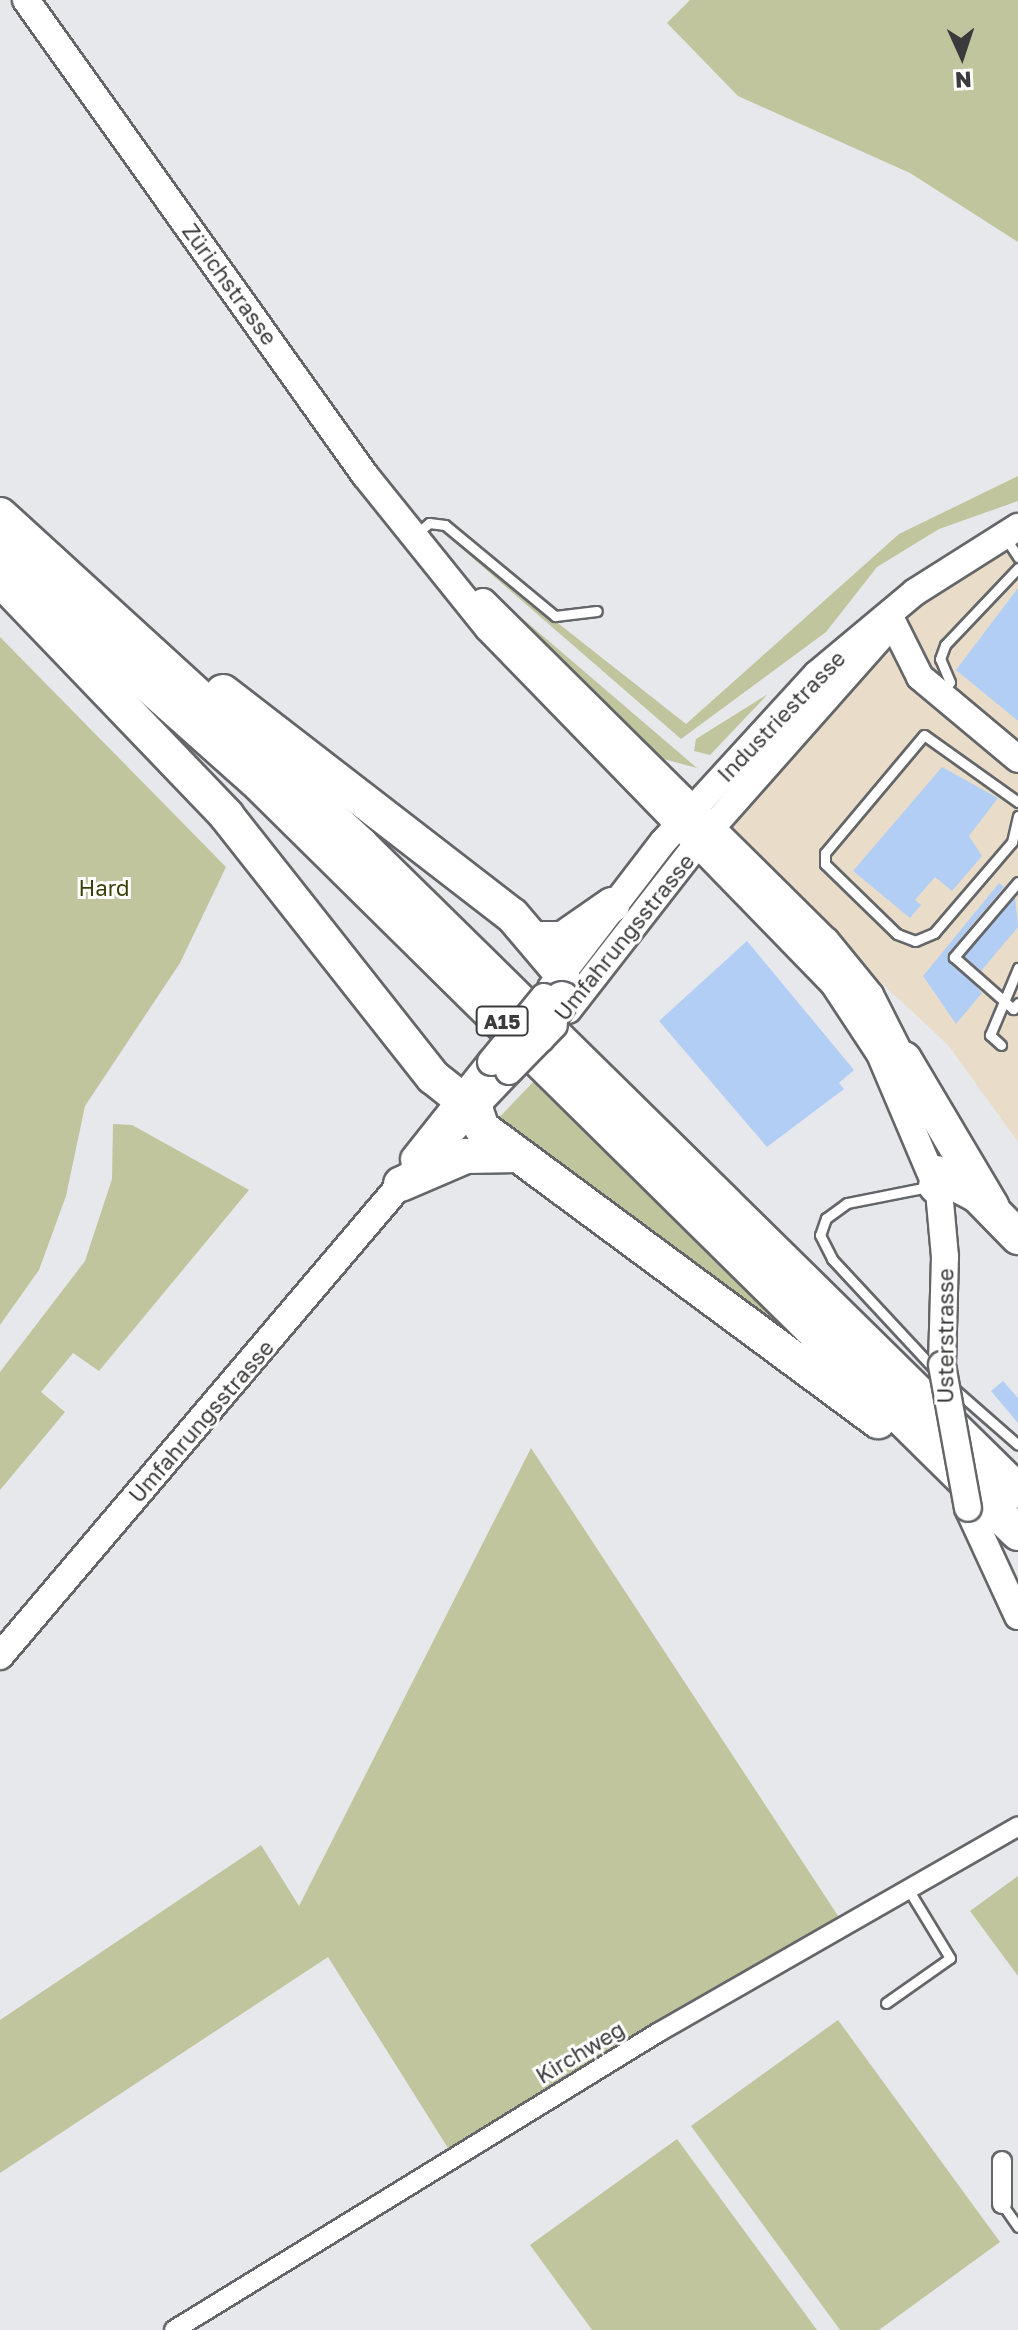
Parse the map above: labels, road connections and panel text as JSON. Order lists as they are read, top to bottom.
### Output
{
  "streets": {
    "highway": ["A15"],
    "main road": [
      "Zürichstrasse",
      "Industriestrasse",
      "Umfahrungsstrasse",
      "Usterstrasse"
    ],
    "street": ["Kirchweg"]
  },
  "crossings": [
    ["Zürichstrasse", "Industriestrasse"],
    ["Zürichstrasse", "Umfahrungsstrasse"],
    ["Zürichstrasse", "Usterstrasse"],
    ["Industriestrasse", "Umfahrungsstrasse"],
    ["Industriestrasse", "Usterstrasse"],
    ["Umfahrungsstrasse", "Usterstrasse"]
  ],
  "parks": ["Hard"],
  "north": "bottom"
}
